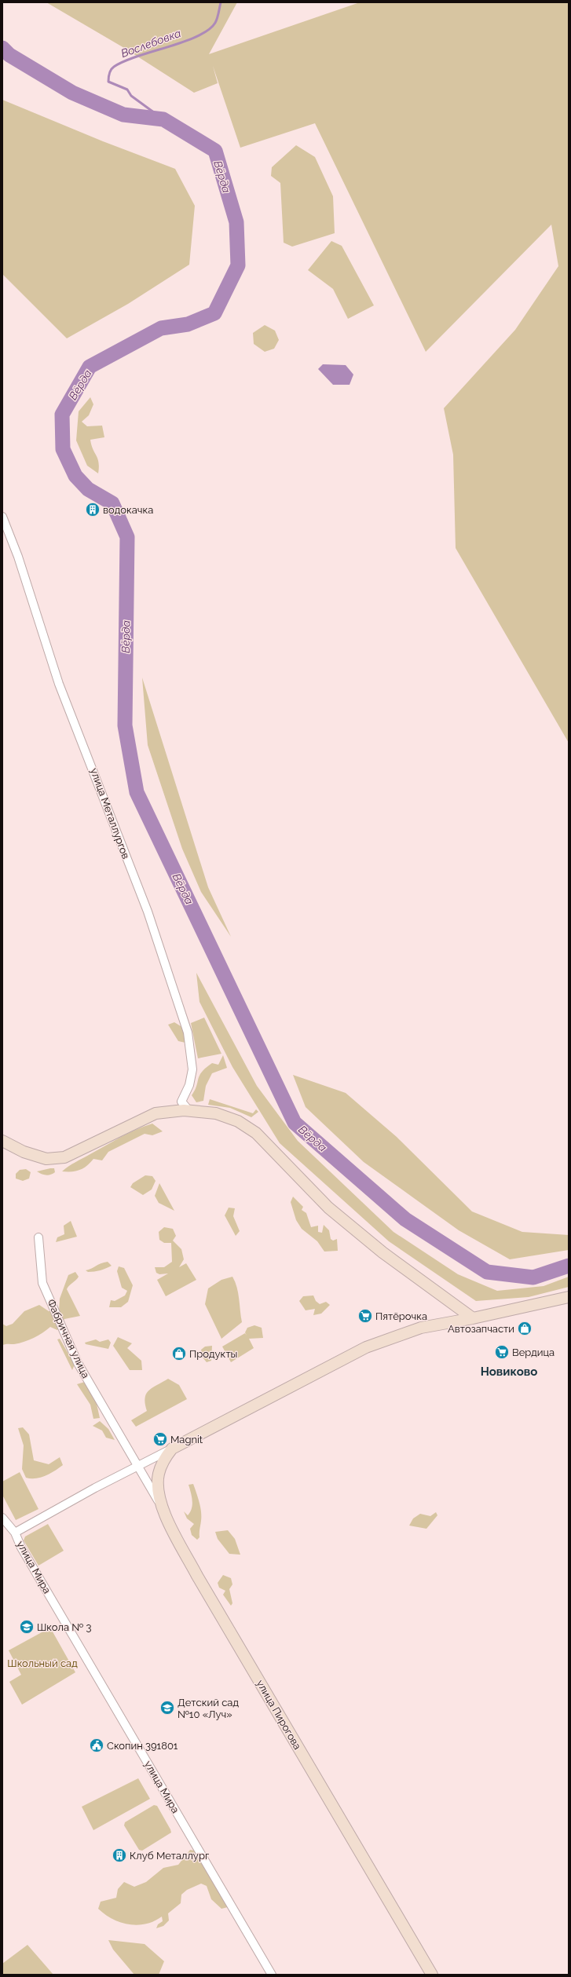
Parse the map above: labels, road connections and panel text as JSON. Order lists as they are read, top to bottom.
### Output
{
  "streets": {
    "street": [
      "улица Металлургов",
      "Фабричная улица",
      "улица Мира",
      "улица Пирогова"
    ]
  },
  "crossings": [
    ["Фабричная улица", "улица Пирогова"]
  ],
  "districts": ["Новиково"],
  "water": ["Вослебовка", "Вёрда"],
  "parks": ["Школьный сад"],
  "places": {
    "building": ["водокачка", "Клуб Металлург"],
    "supermarket": ["Пятёрочка", "Вердица", "Magnit"],
    "shop": ["Автозапчасти", "Продукты"],
    "school or university": ["Школа № 3", "Детский сад №10 «Луч»"],
    "public building": ["Скопин 391801"]
  }
}
